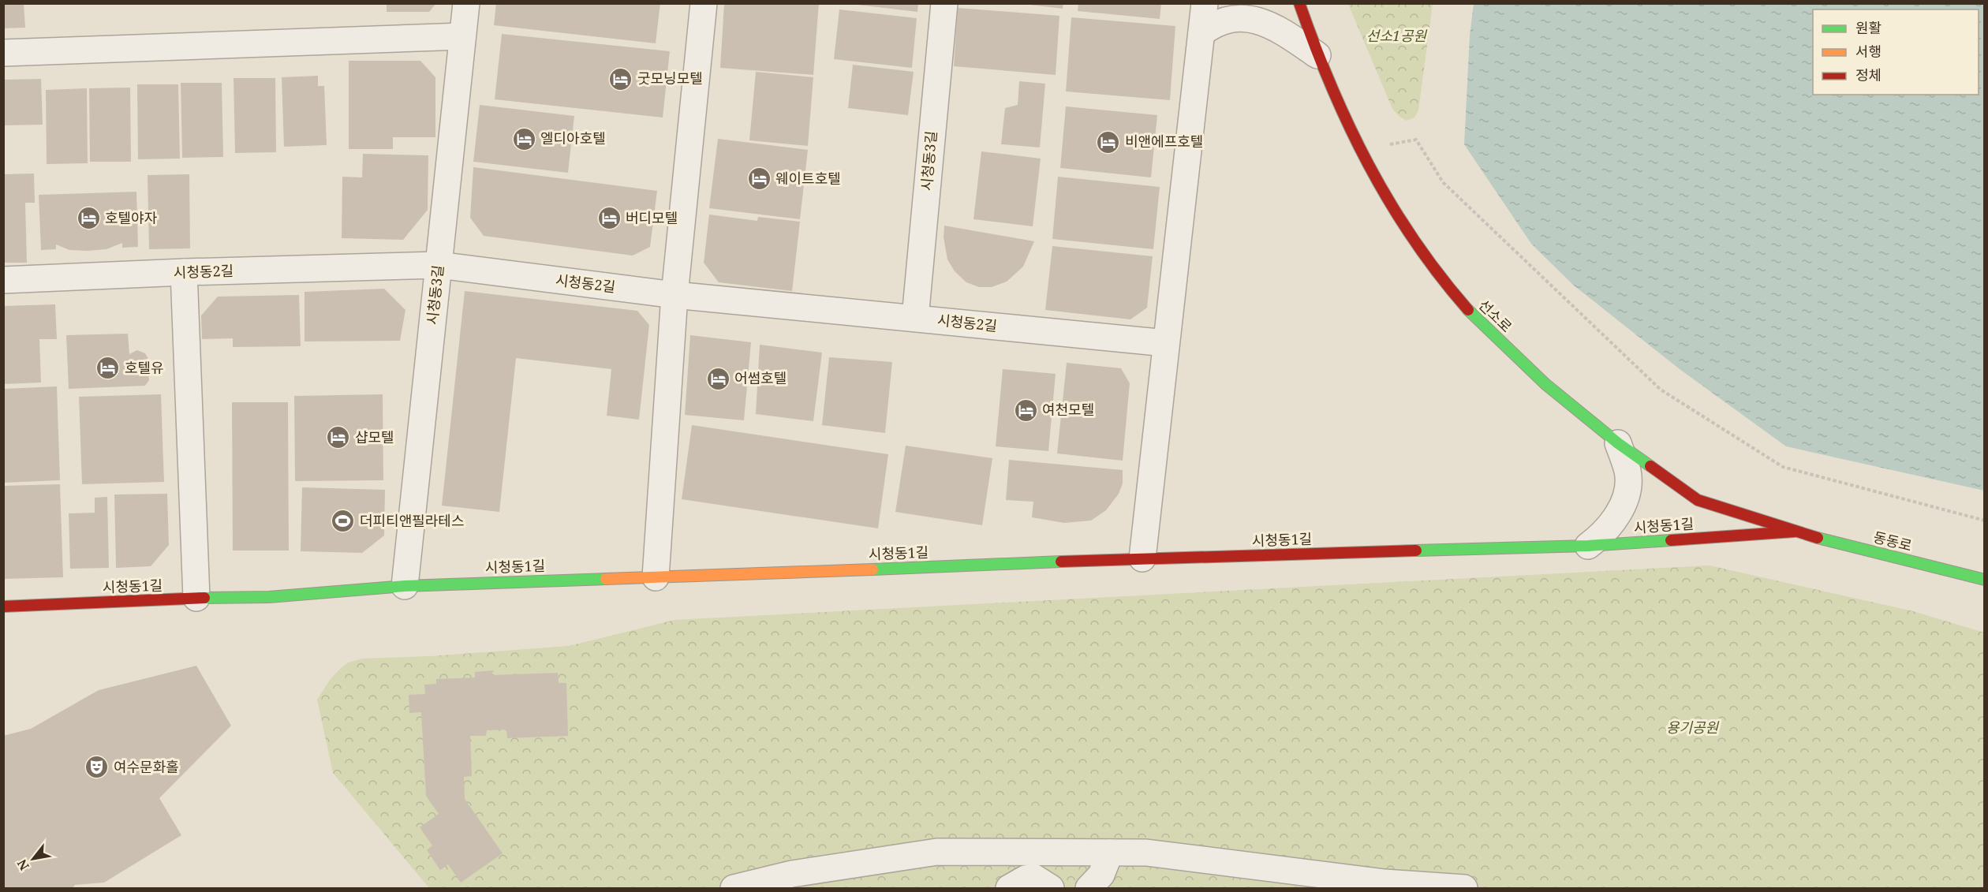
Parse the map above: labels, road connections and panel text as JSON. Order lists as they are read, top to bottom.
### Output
{
  "streets": {
    "street": [
      "시청동3길",
      "시청동2길",
      "선소로",
      "시청동1길",
      "동동로"
    ]
  },
  "crossings": [
    ["시청동3길", "시청동2길"],
    ["시청동3길", "시청동1길"],
    ["선소로", "시청동1길"],
    ["선소로", "동동로"],
    ["시청동1길", "동동로"]
  ],
  "parks": ["선소1공원", "용기공원"],
  "places": {
    "hotel": [
      "굿모닝모텔",
      "엘디아호텔",
      "비앤에프호텔",
      "웨이트호텔",
      "호텔야자",
      "버디모텔",
      "호텔유",
      "어썸호텔",
      "여천모텔",
      "샵모텔"
    ],
    "sports": ["더피티앤필라테스"],
    "theatre": ["여수문화홀"]
  },
  "legend": ["원활", "서행", "정체"],
  "north": "bottom left"
}
